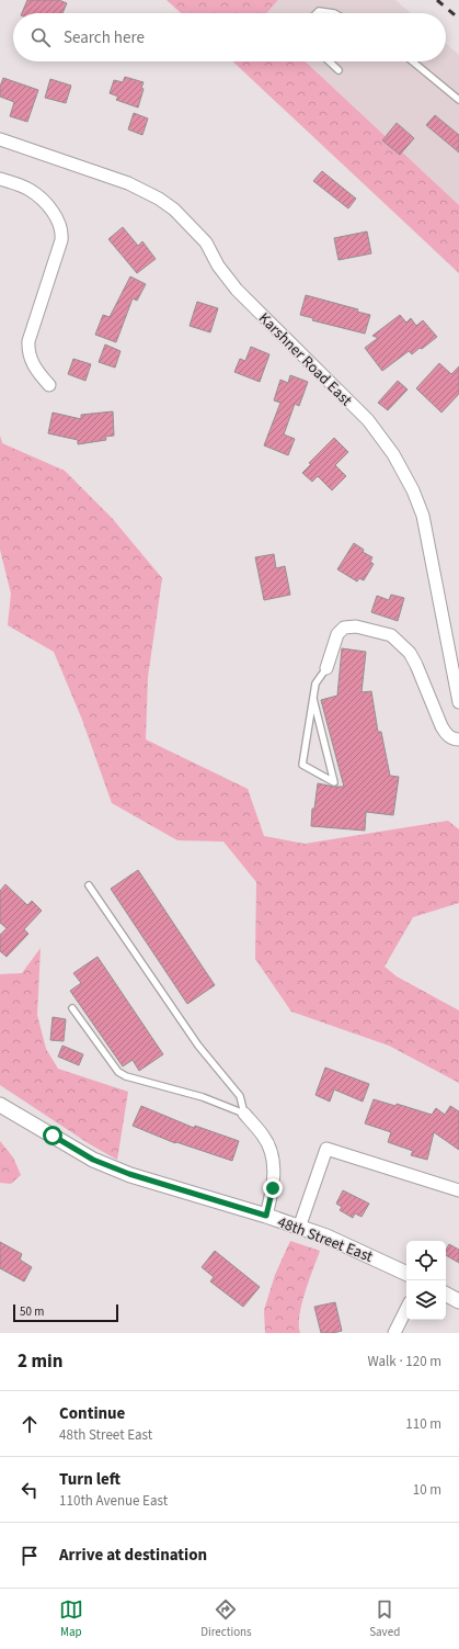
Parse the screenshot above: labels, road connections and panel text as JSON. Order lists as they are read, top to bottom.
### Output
{
  "streets": {
    "street": ["Karshner Road East", "48th Street East"]
  },
  "scale_bar": "50 m",
  "page": {
    "search": "Search here",
    "scale": "50 m",
    "heading": ["2 min", "Walk · 120 m"],
    "list": [
      ["Continue", "48th Street East", "110 m"],
      ["Turn left", "110th Avenue East", "10 m"],
      "Arrive at destination"
    ],
    "nav": ["Map", "Directions", "Saved"]
  }
}
